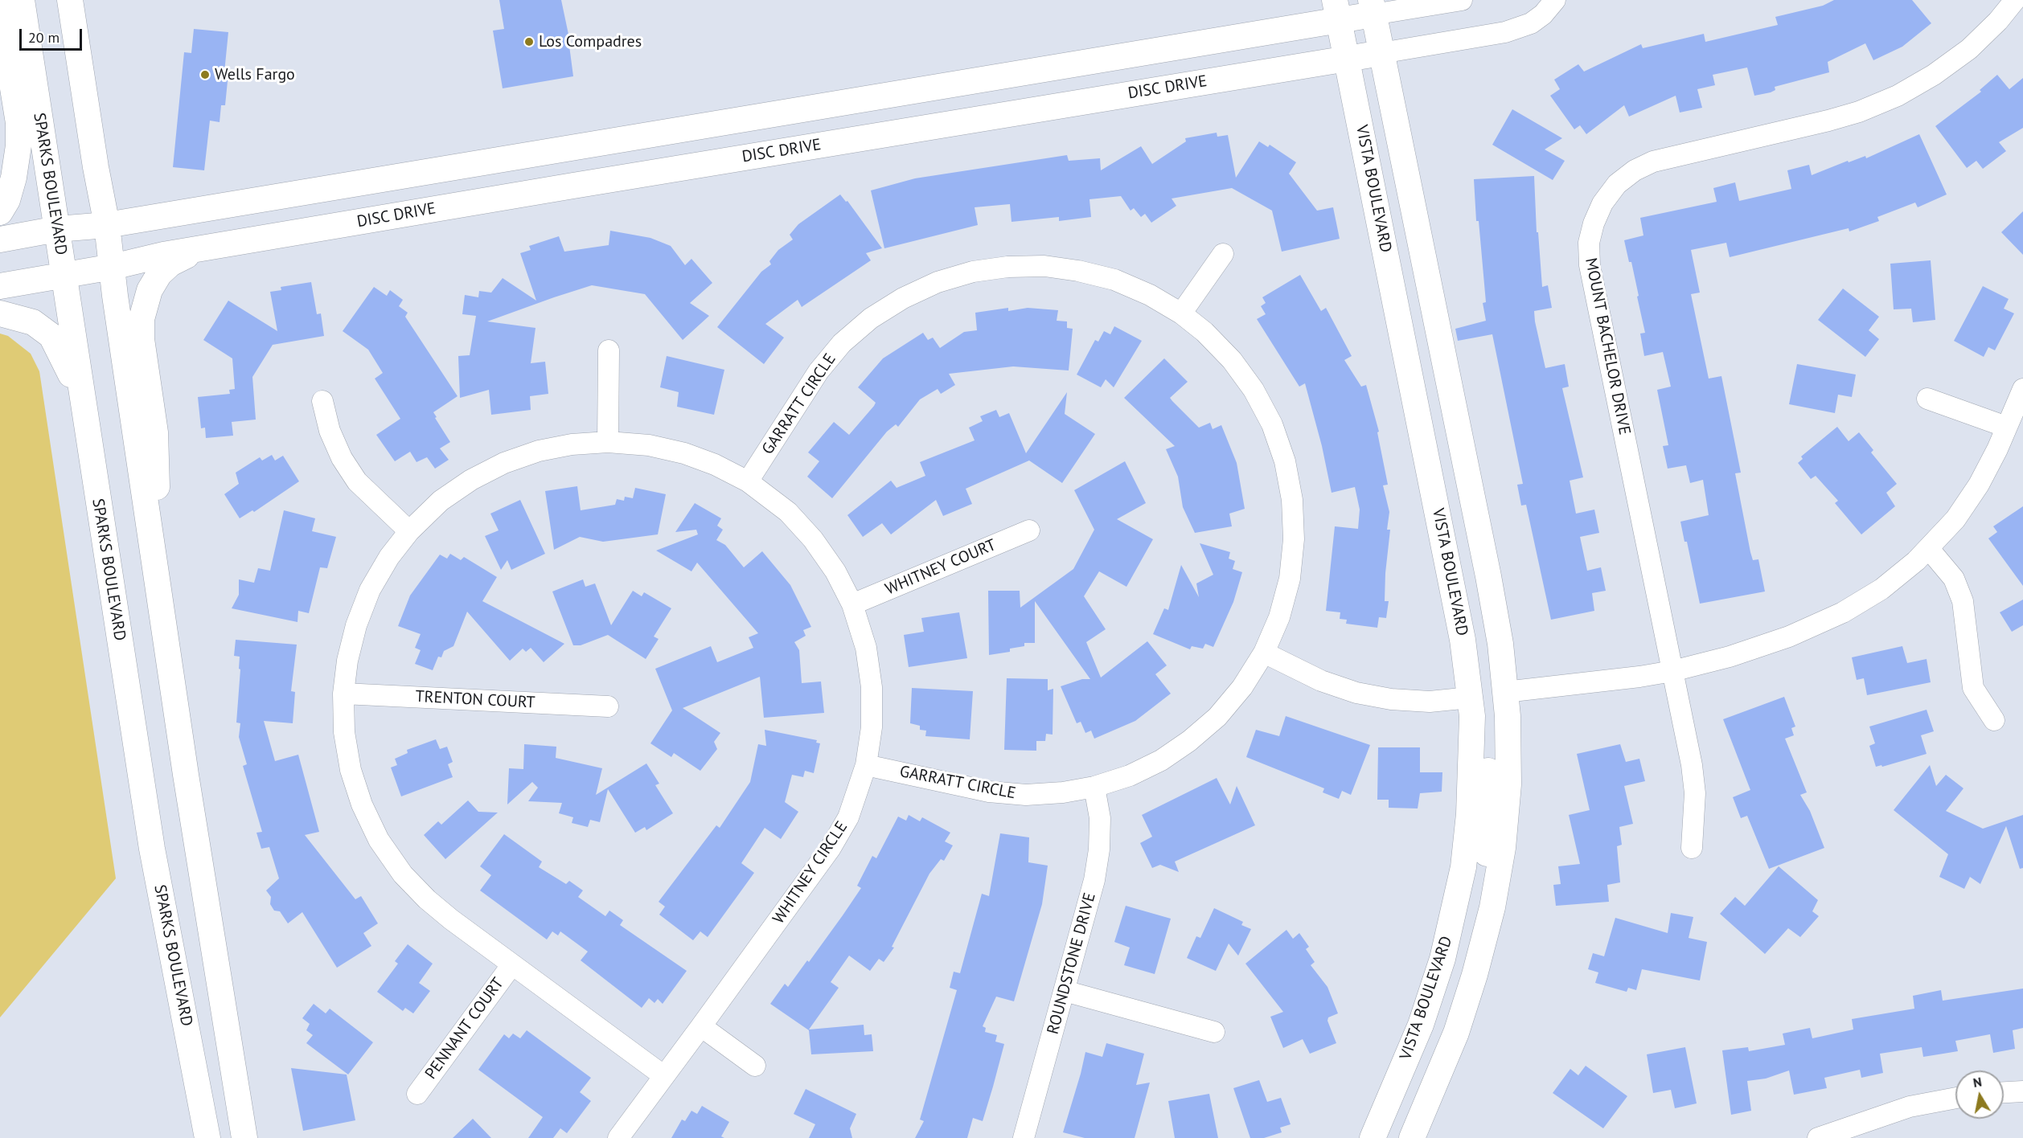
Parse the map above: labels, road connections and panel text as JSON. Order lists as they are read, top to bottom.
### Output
{
  "streets": {
    "main road": ["DISC DRIVE", "SPARKS BOULEVARD", "VISTA BOULEVARD"],
    "street": [
      "MOUNT BACHELOR DRIVE",
      "GARRATT CIRCLE",
      "WHITNEY COURT",
      "TRENTON COURT",
      "WHITNEY CIRCLE",
      "ROUNDSTONE DRIVE",
      "PENNANT COURT"
    ]
  },
  "crossings": [
    ["DISC DRIVE", "SPARKS BOULEVARD"],
    ["DISC DRIVE", "VISTA BOULEVARD"],
    ["GARRATT CIRCLE", "WHITNEY CIRCLE"],
    ["GARRATT CIRCLE", "ROUNDSTONE DRIVE"],
    ["WHITNEY COURT", "WHITNEY CIRCLE"],
    ["TRENTON COURT", "WHITNEY CIRCLE"],
    ["WHITNEY CIRCLE", "PENNANT COURT"]
  ],
  "places": ["Los Compadres", "Wells Fargo"],
  "scale_bar": "20 m",
  "north": "top"
}
